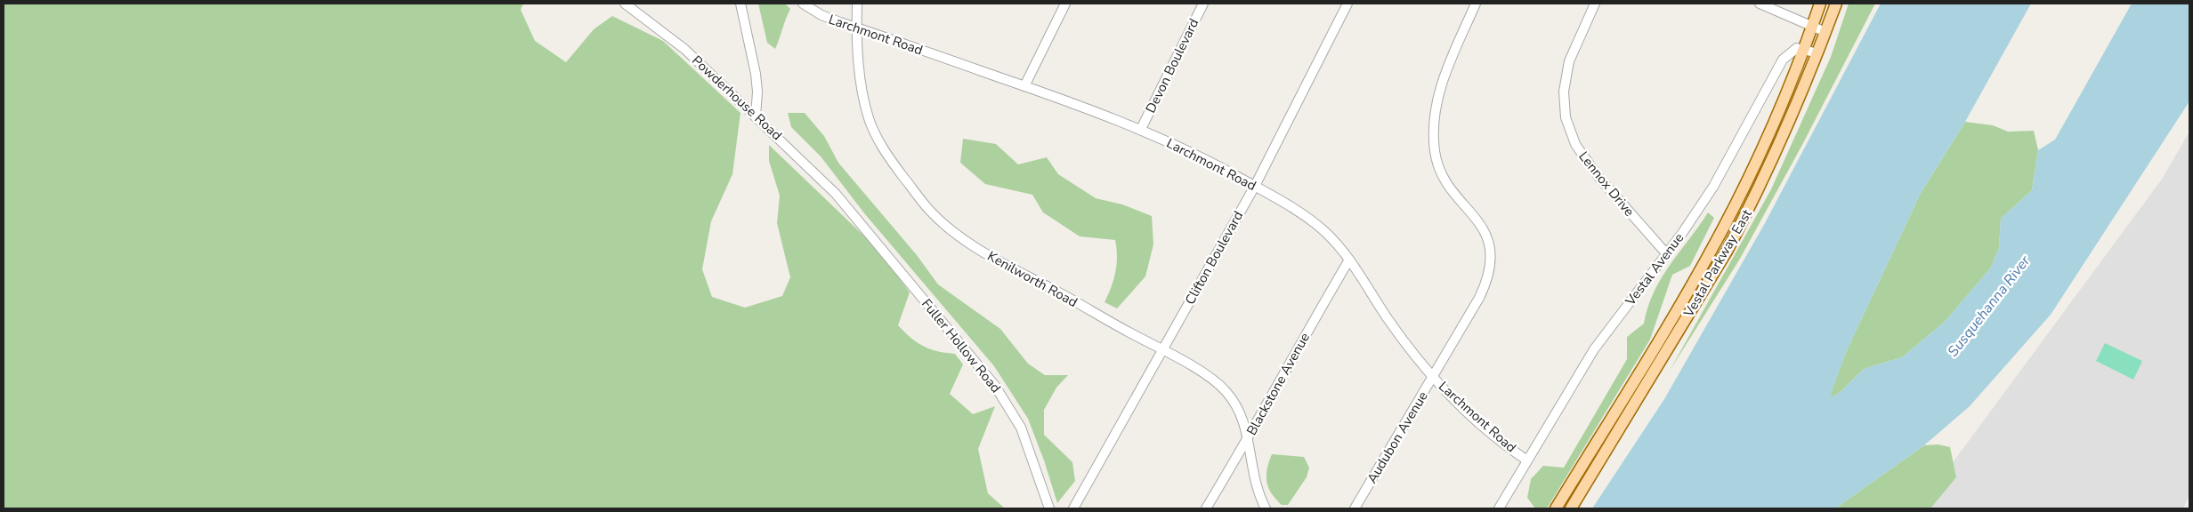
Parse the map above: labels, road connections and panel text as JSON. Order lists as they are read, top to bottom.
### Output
{
  "streets": {
    "main road": ["Vestal Parkway East"],
    "street": [
      "Larchmont Road",
      "Devon Boulevard",
      "Powderhouse Road",
      "Lennox Drive",
      "Clifton Boulevard",
      "Vestal Avenue",
      "Kenilworth Road",
      "Fuller Hollow Road",
      "Blackstone Avenue",
      "Audubon Avenue"
    ]
  },
  "crossings": [
    ["Larchmont Road", "Devon Boulevard"],
    ["Larchmont Road", "Clifton Boulevard"],
    ["Larchmont Road", "Vestal Avenue"],
    ["Larchmont Road", "Kenilworth Road"],
    ["Larchmont Road", "Blackstone Avenue"],
    ["Larchmont Road", "Audubon Avenue"],
    ["Powderhouse Road", "Fuller Hollow Road"],
    ["Lennox Drive", "Vestal Avenue"],
    ["Clifton Boulevard", "Kenilworth Road"],
    ["Vestal Parkway East", "Vestal Avenue"],
    ["Kenilworth Road", "Blackstone Avenue"]
  ],
  "water": ["Susquehanna River"]
}
